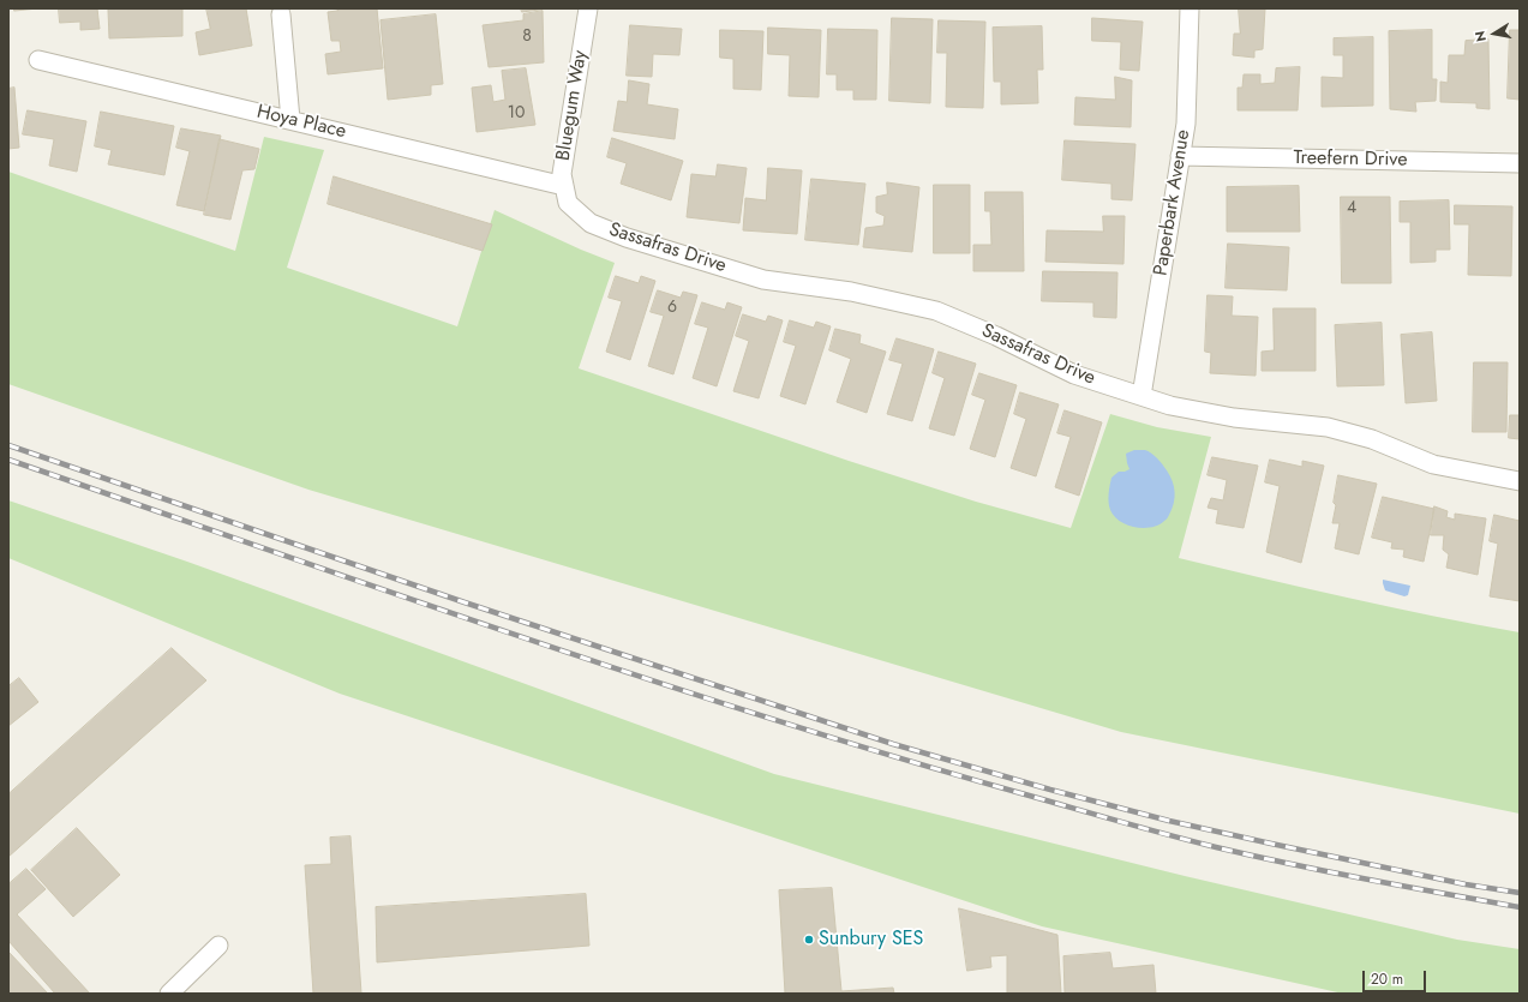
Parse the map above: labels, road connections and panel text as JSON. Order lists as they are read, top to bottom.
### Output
{
  "streets": {
    "street": [
      "Bluegum Way",
      "Hoya Place",
      "Treefern Drive",
      "Paperbark Avenue",
      "Sassafras Drive"
    ]
  },
  "crossings": [
    ["Bluegum Way", "Hoya Place"],
    ["Bluegum Way", "Sassafras Drive"],
    ["Treefern Drive", "Paperbark Avenue"],
    ["Paperbark Avenue", "Sassafras Drive"]
  ],
  "places": ["Sunbury SES"],
  "house_numbers": [
    "8",
    "10",
    "4",
    "6"
  ],
  "scale_bar": "20 m",
  "north": "left"
}
